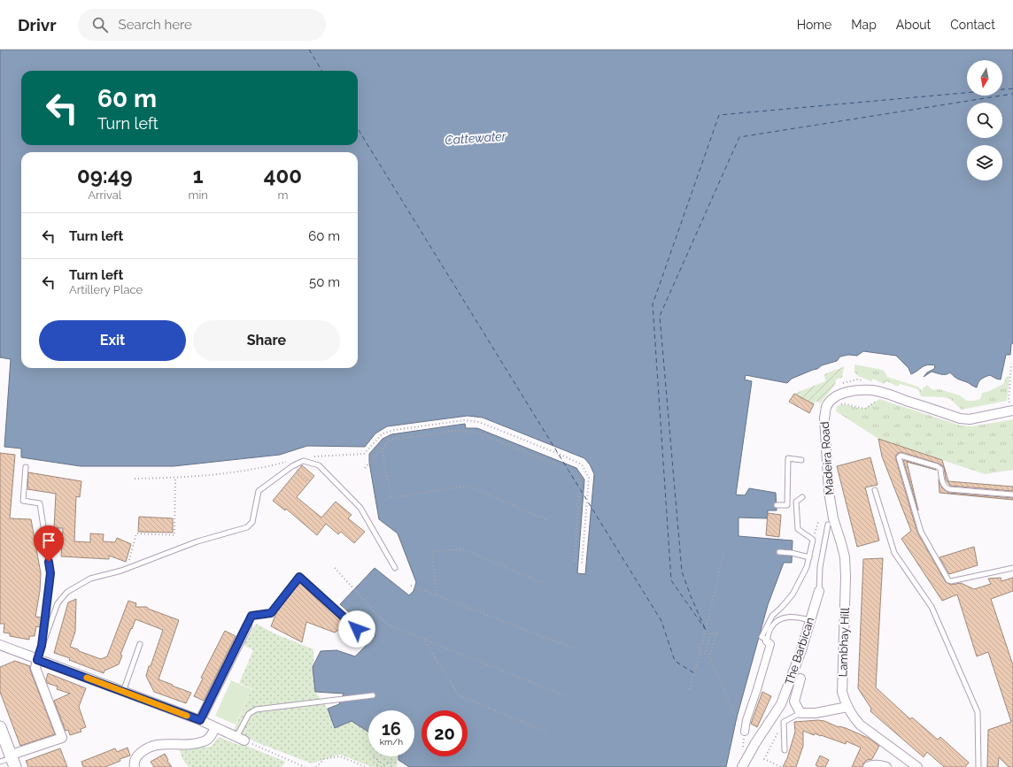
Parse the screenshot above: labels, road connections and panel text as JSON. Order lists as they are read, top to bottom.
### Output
{
  "streets": {
    "street": ["Madeira Road", "Lambhay Hill", "The Barbican"]
  },
  "crossings": [
    ["Madeira Road", "Lambhay Hill"]
  ],
  "water": ["Cattewater"],
  "north": "bottom",
  "page": {
    "header": "Drivr",
    "search": "Search here",
    "nav": [
      "Home",
      "Map",
      "About",
      "Contact"
    ],
    "turn": ["60 m", "Turn left"],
    "eta": [
      "09:49",
      "Arrival",
      "1",
      "min",
      "400",
      "m"
    ],
    "list": [
      {
        "name": "Turn left",
        "value": "60 m"
      },
      {
        "name": "Turn left",
        "note": "Artillery Place",
        "value": "50 m"
      }
    ],
    "buttons": ["Exit", "Share"],
    "speed": "16 km/h",
    "limit": "20"
  }
}
